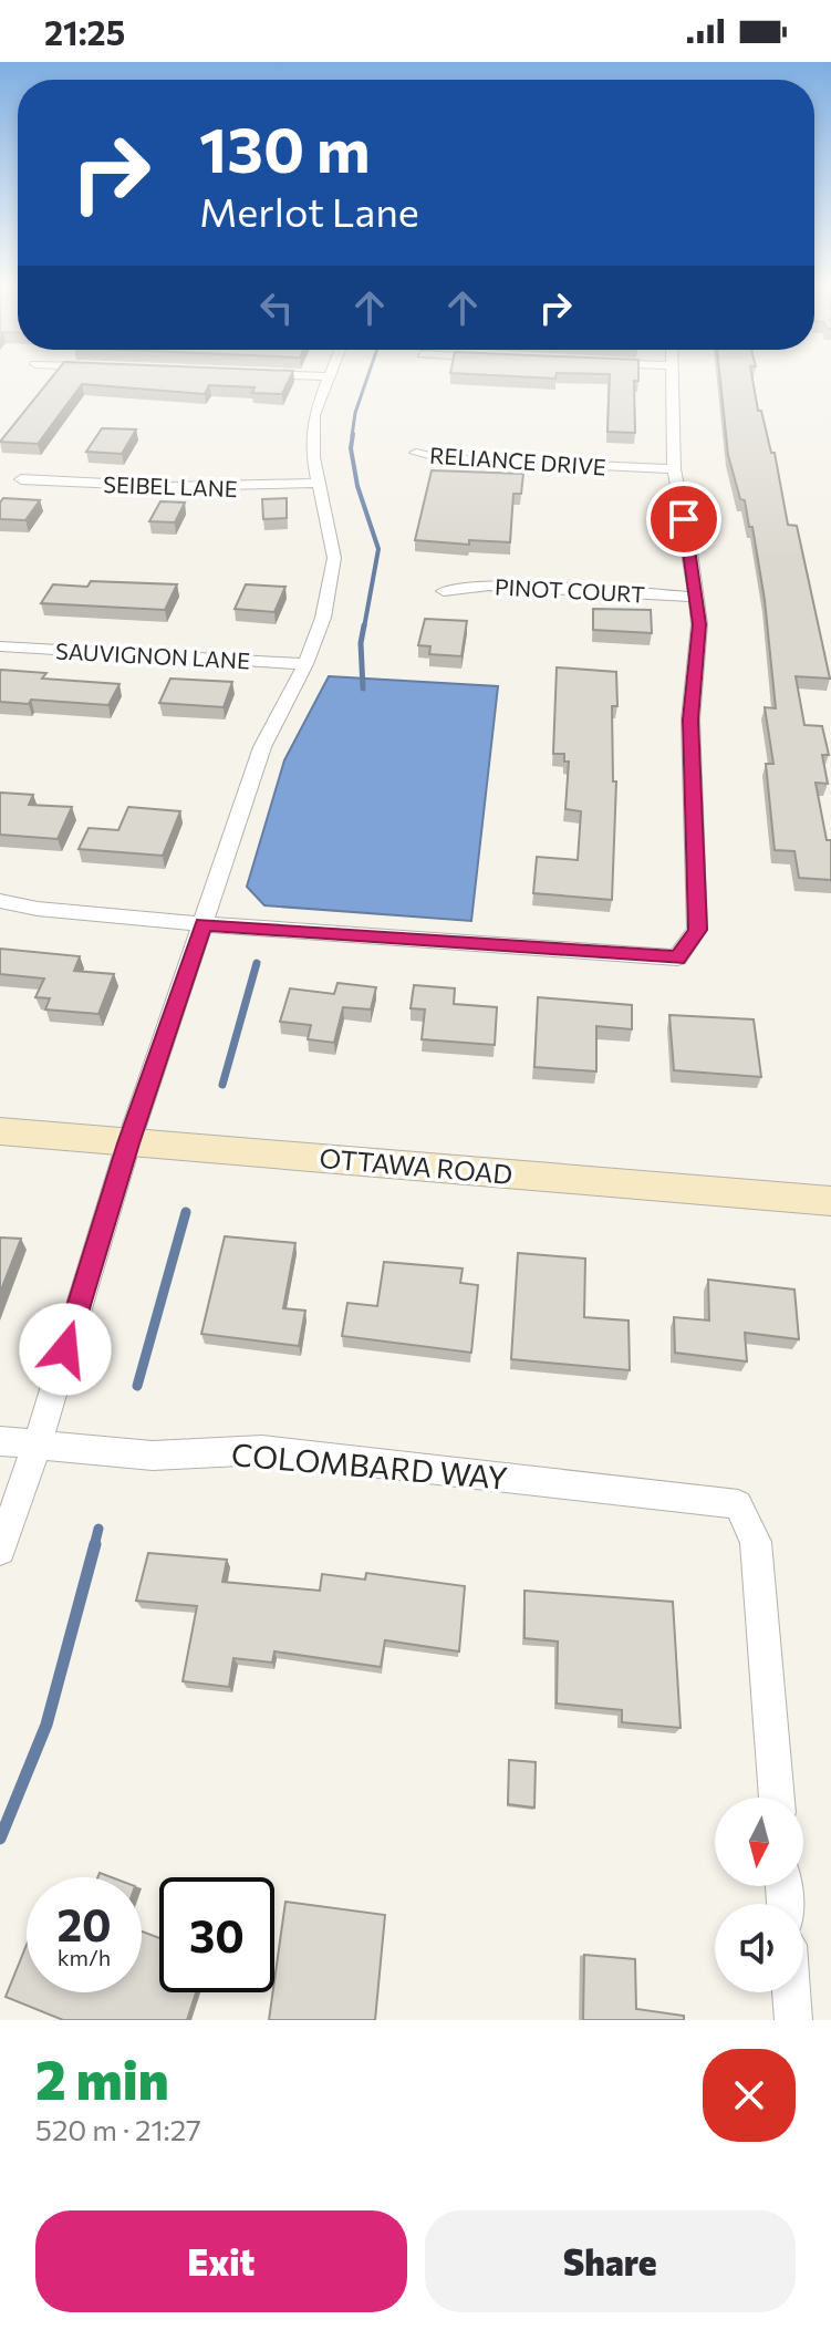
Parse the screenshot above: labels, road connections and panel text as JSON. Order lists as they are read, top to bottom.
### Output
{
  "streets": {
    "street": [
      "RELIANCE DRIVE",
      "SEIBEL LANE",
      "PINOT COURT",
      "SAUVIGNON LANE",
      "OTTAWA ROAD",
      "COLOMBARD WAY"
    ]
  },
  "north": "bottom",
  "page": {
    "status": "21:25",
    "turn": ["130 m", "Merlot Lane"],
    "speed": "20 km/h",
    "limit": "30",
    "heading": ["2 min", "520 m · 21:27"],
    "buttons": ["Exit", "Share"]
  }
}
